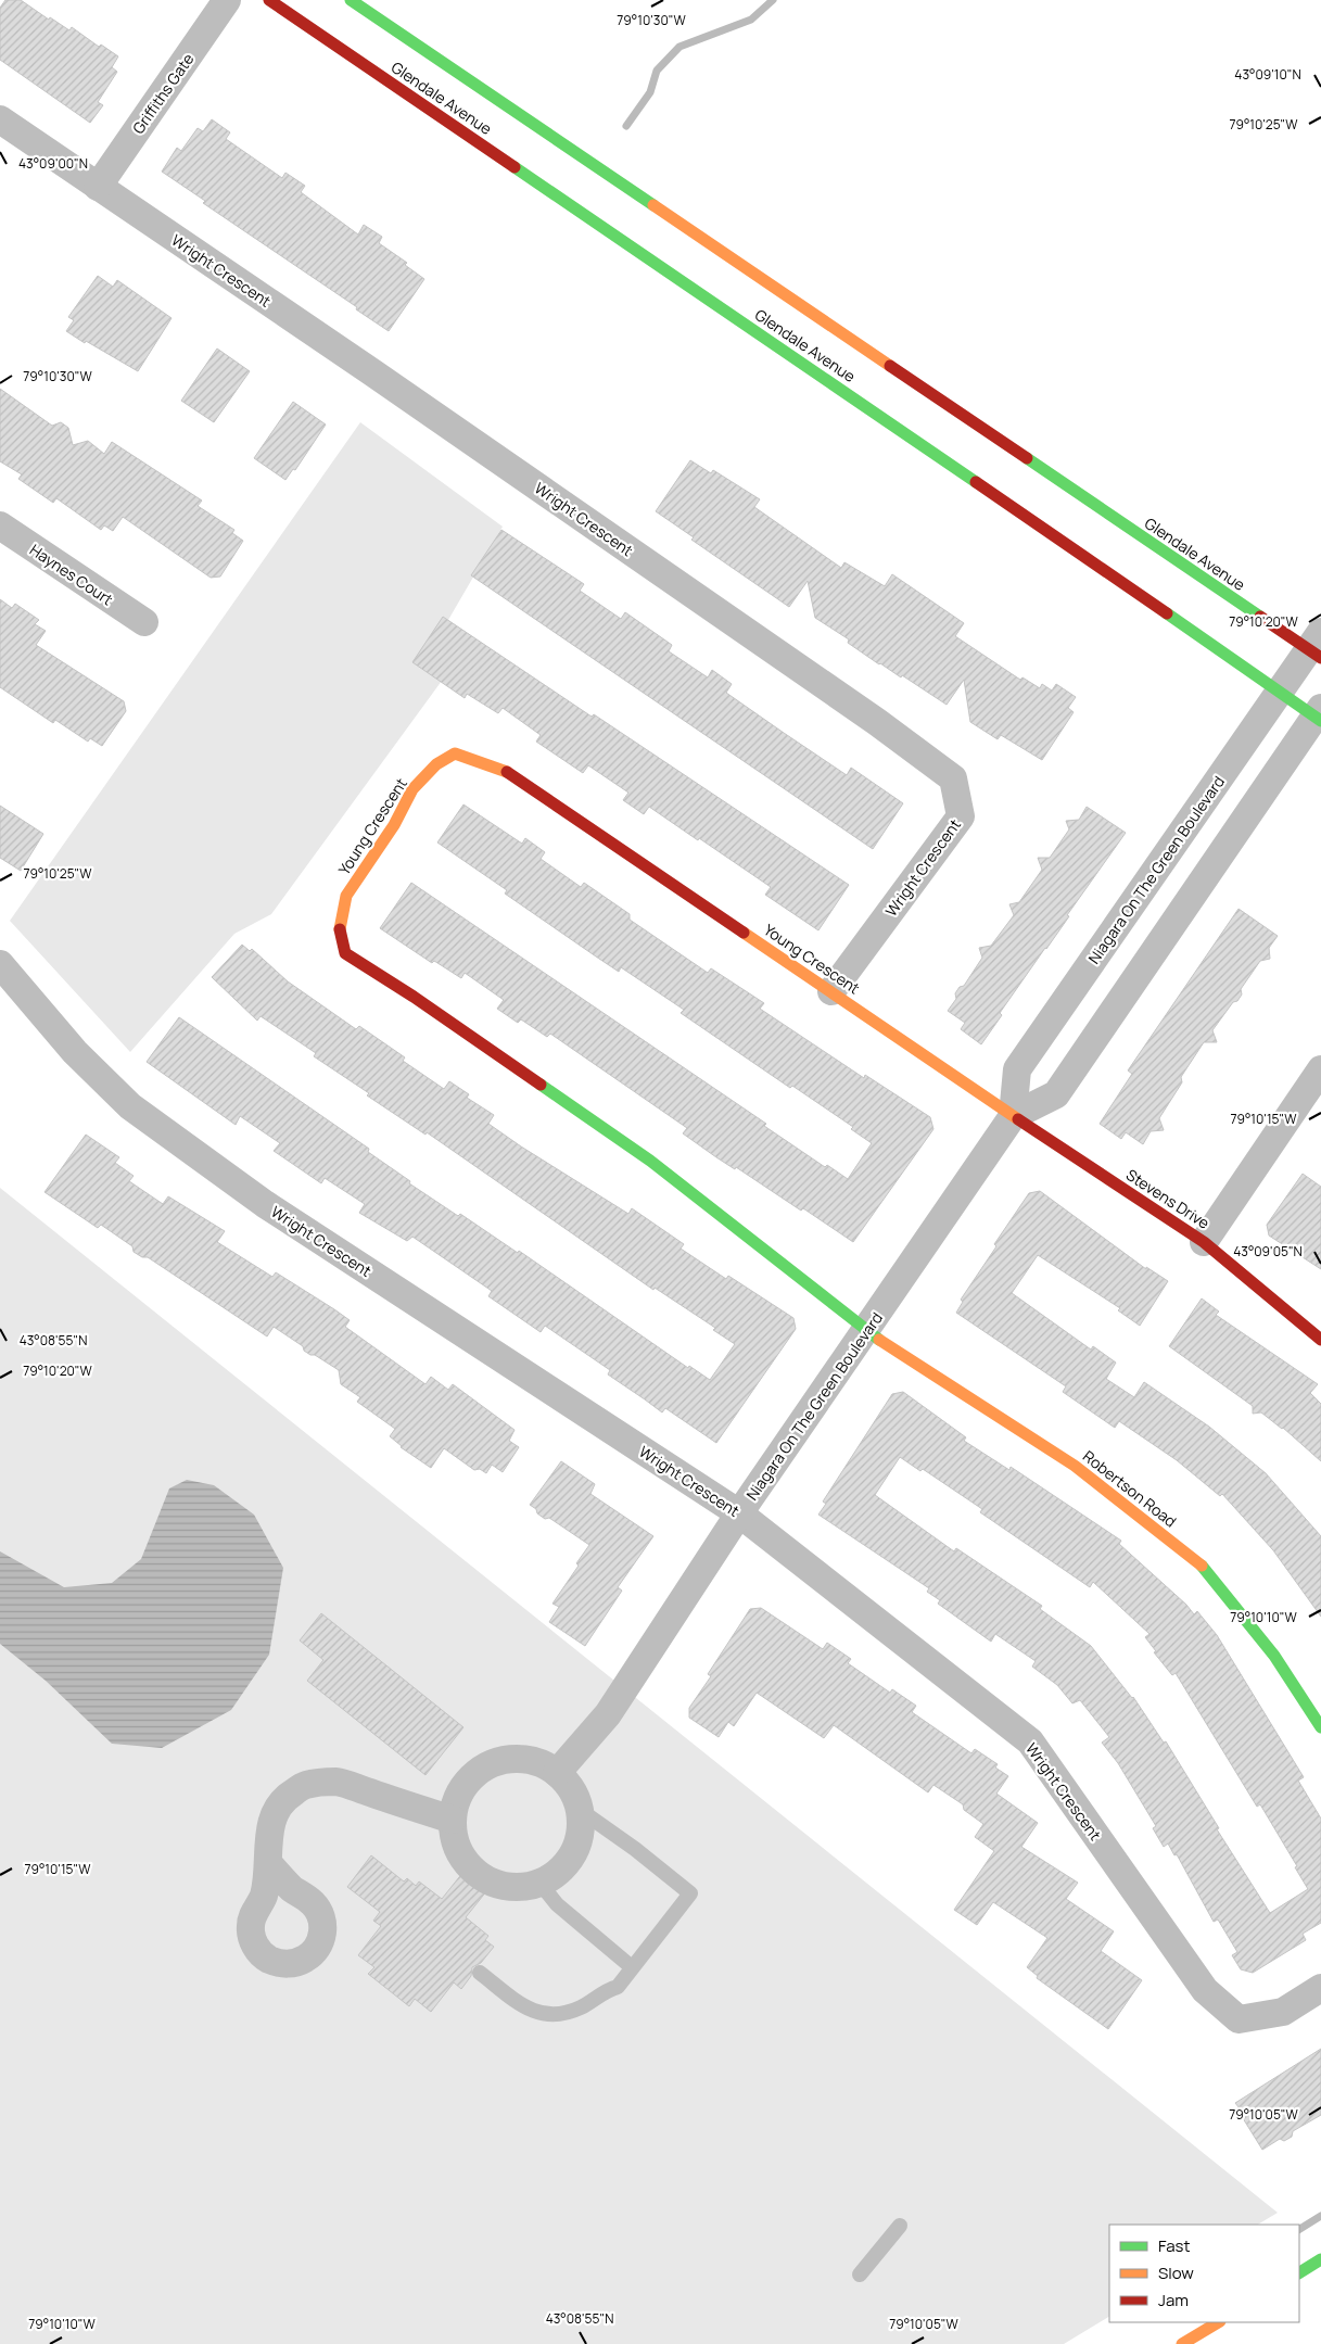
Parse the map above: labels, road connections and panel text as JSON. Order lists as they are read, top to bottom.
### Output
{
  "streets": {
    "street": [
      "Griffiths Gate",
      "Glendale Avenue",
      "Wright Crescent",
      "Haynes Court",
      "Young Crescent",
      "Niagara On The Green Boulevard",
      "Stevens Drive",
      "Robertson Road"
    ]
  },
  "crossings": [
    ["Griffiths Gate", "Wright Crescent"],
    ["Glendale Avenue", "Niagara On The Green Boulevard"],
    ["Wright Crescent", "Young Crescent"],
    ["Wright Crescent", "Niagara On The Green Boulevard"],
    ["Young Crescent", "Niagara On The Green Boulevard"],
    ["Young Crescent", "Stevens Drive"],
    ["Young Crescent", "Robertson Road"],
    ["Niagara On The Green Boulevard", "Stevens Drive"],
    ["Niagara On The Green Boulevard", "Robertson Road"]
  ],
  "legend": ["Fast", "Slow", "Jam"],
  "coordinates": [
    "79°10'30\"W",
    "43°09'10\"N",
    "79°10'25\"W",
    "43°09'00\"N",
    "79°10'20\"W",
    "79°10'15\"W",
    "43°09'05\"N",
    "43°08'55\"N",
    "79°10'10\"W",
    "79°10'05\"W"
  ]
}
